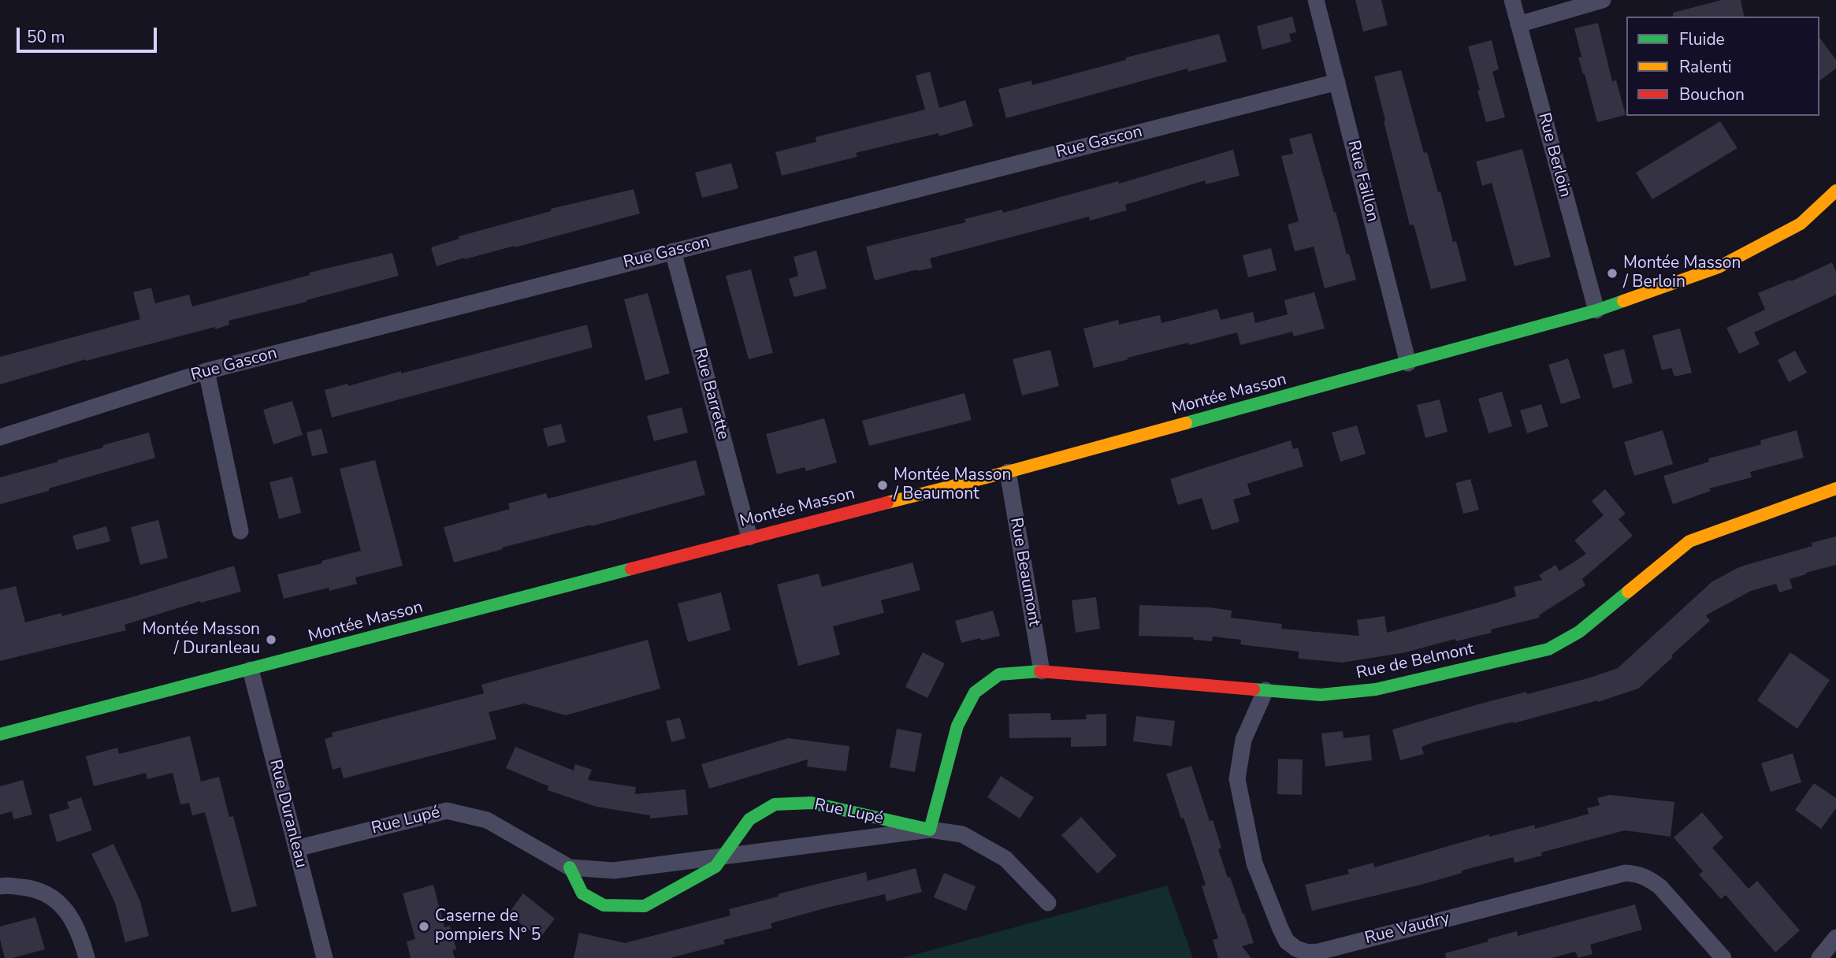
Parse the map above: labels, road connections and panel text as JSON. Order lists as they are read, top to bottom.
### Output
{
  "streets": {
    "main road": ["Montée Masson", "Rue de Belmont", "Rue Lupé"],
    "street": [
      "Rue Gascon",
      "Rue Berloin",
      "Rue Faillon",
      "Rue Barrette",
      "Rue Beaumont",
      "Rue Duranleau",
      "Rue Vaudry"
    ]
  },
  "crossings": [
    ["Rue Gascon", "Rue Faillon"],
    ["Rue Gascon", "Rue Barrette"],
    ["Rue Berloin", "Montée Masson"],
    ["Rue Faillon", "Montée Masson"],
    ["Rue Barrette", "Montée Masson"],
    ["Montée Masson", "Rue Beaumont"],
    ["Montée Masson", "Rue Duranleau"],
    ["Rue Beaumont", "Rue de Belmont"],
    ["Rue de Belmont", "Rue Lupé"],
    ["Rue de Belmont", "Rue Vaudry"],
    ["Rue Lupé", "Rue Duranleau"]
  ],
  "places": [
    "Montée Masson / Berloin",
    "Montée Masson / Beaumont",
    "Montée Masson / Duranleau",
    "Caserne de pompiers N° 5"
  ],
  "legend": ["Fluide", "Ralenti", "Bouchon"],
  "scale_bar": "50 m"
}
